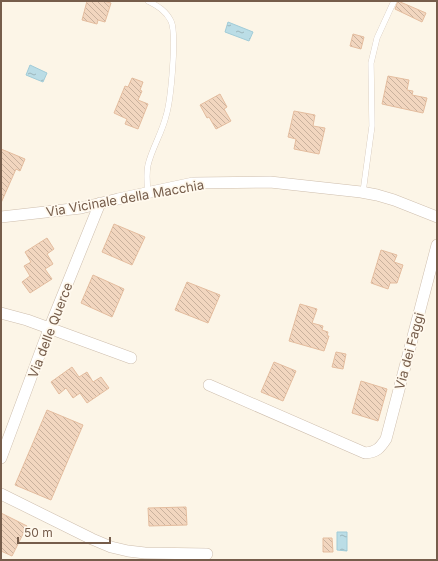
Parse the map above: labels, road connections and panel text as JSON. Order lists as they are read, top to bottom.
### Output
{
  "streets": {
    "street": ["Via Vicinale della Macchia", "Via delle Querce", "Via dei Faggi"]
  },
  "crossings": [
    ["Via Vicinale della Macchia", "Via delle Querce"]
  ],
  "scale_bar": "50 m"
}
